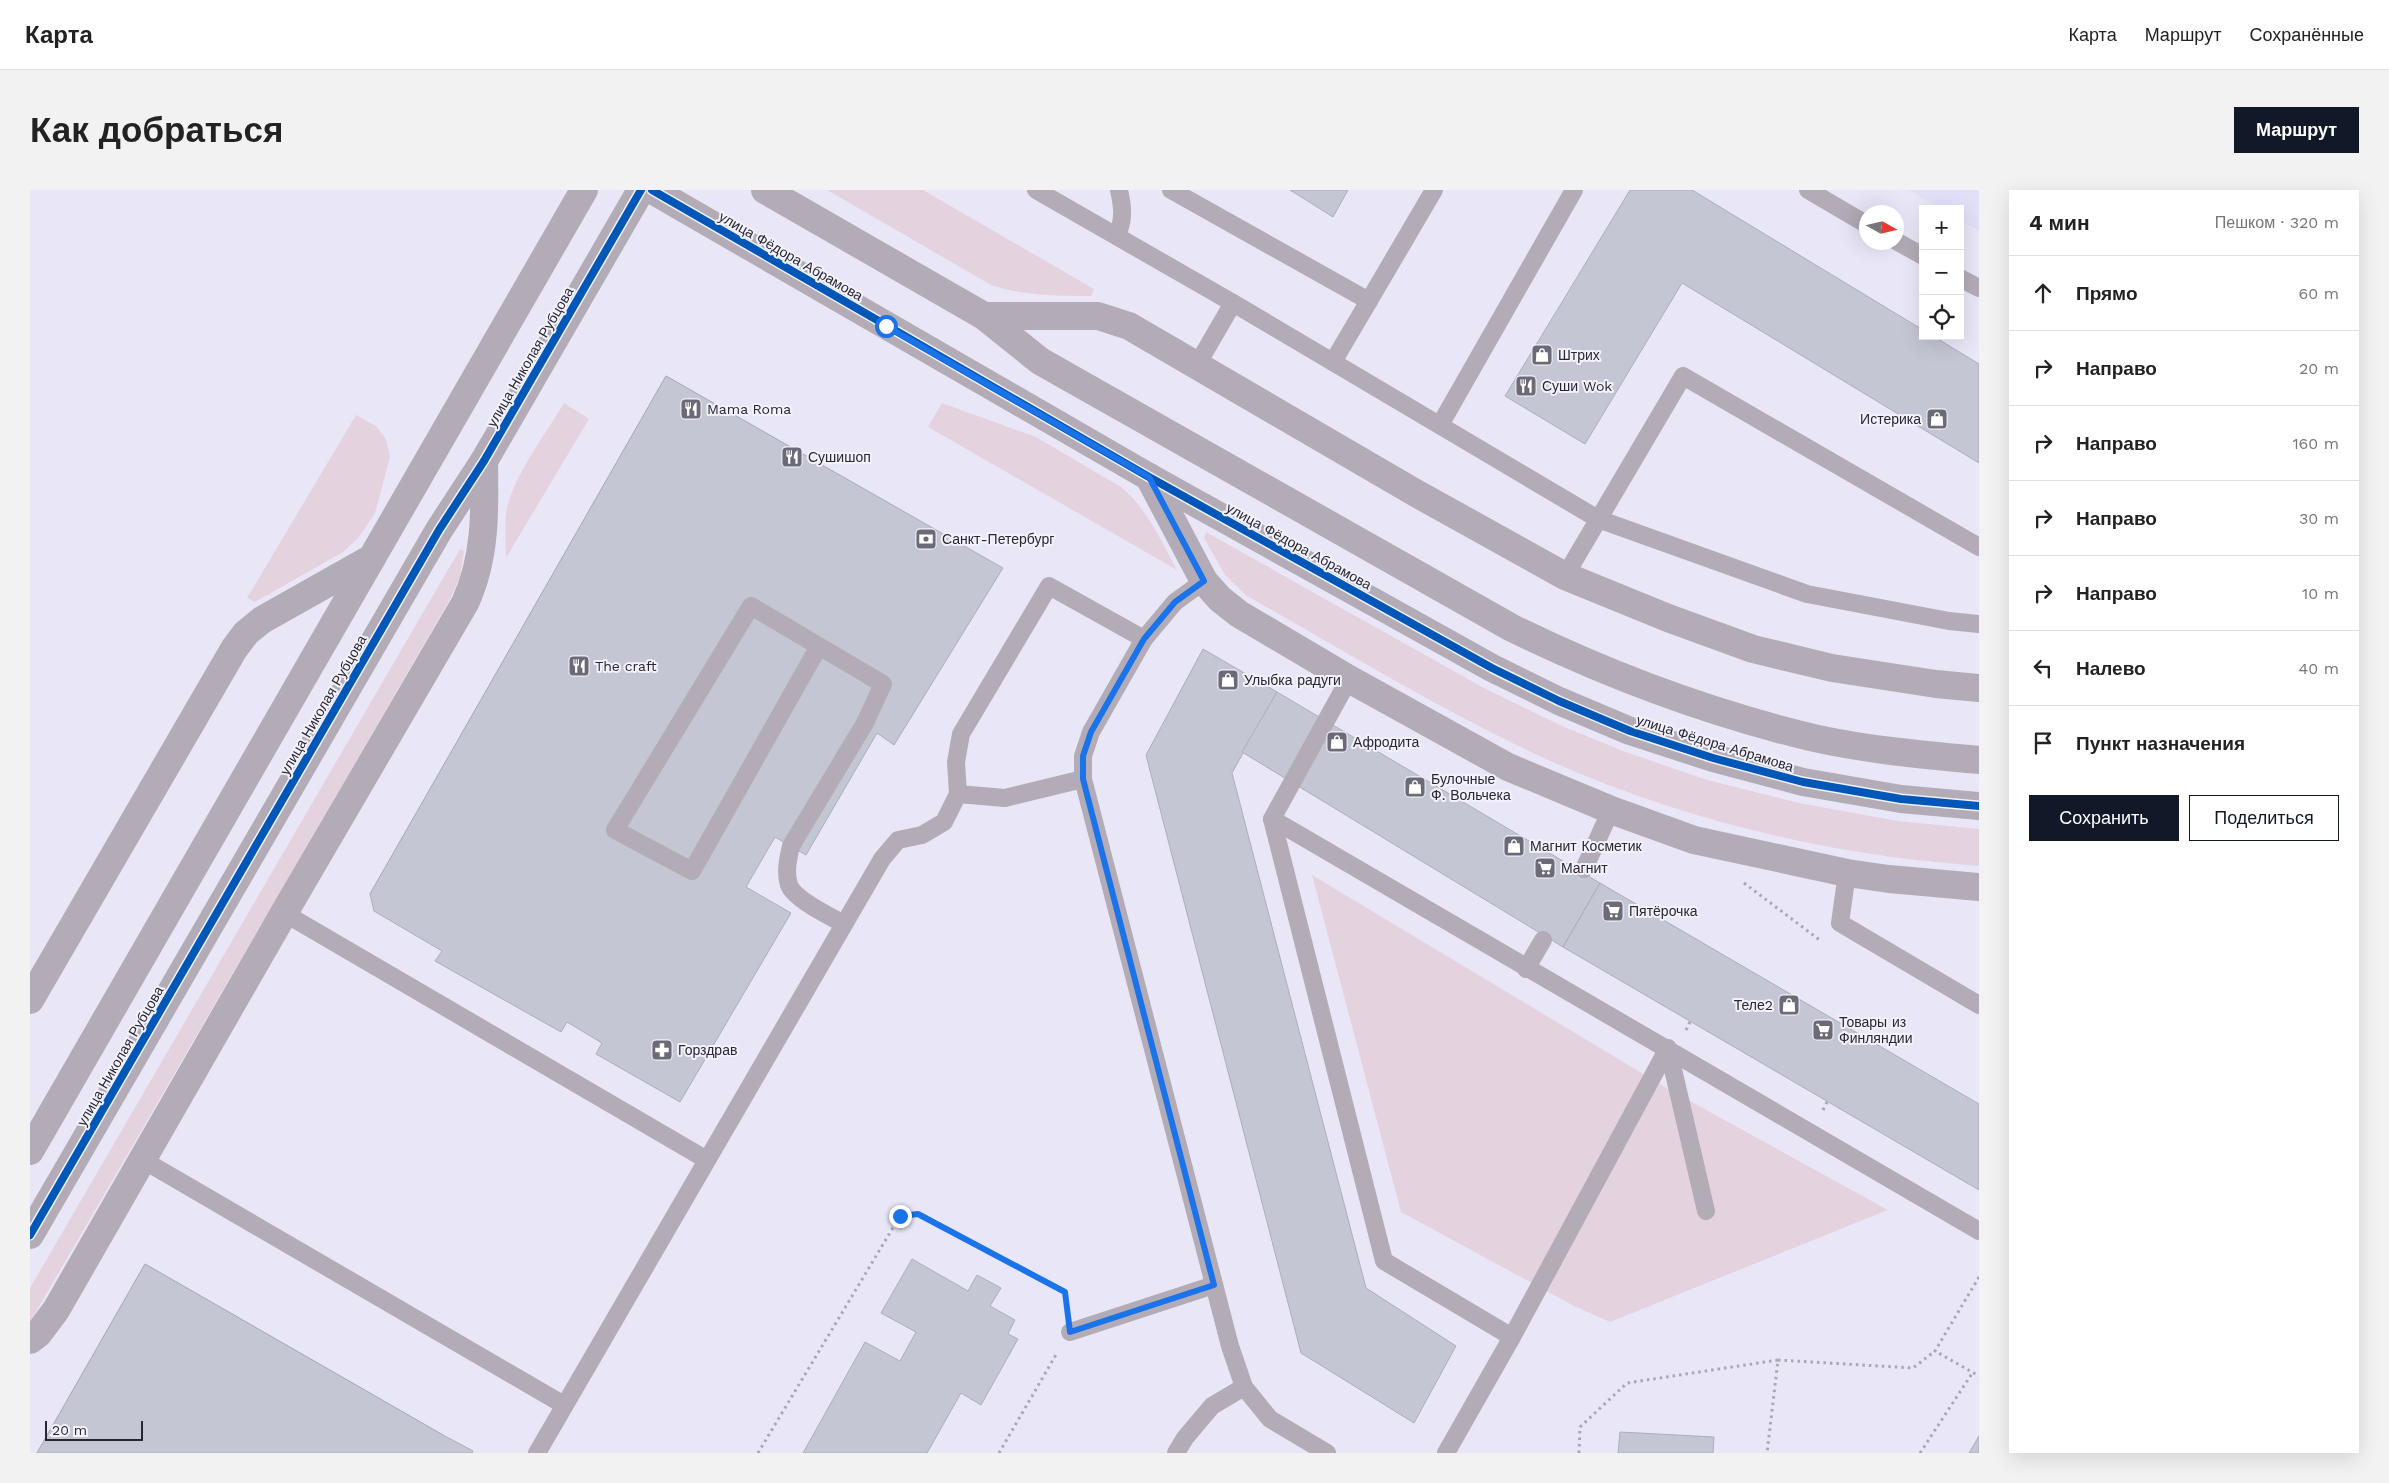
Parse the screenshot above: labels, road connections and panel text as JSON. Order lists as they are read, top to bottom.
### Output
{
  "streets": {
    "street": ["улица Фёдора Абрамова", "улица Николая Рубцова"]
  },
  "places": {
    "shop": [
      "Штрих",
      "Истерика",
      "Улыбка радуги",
      "Афродита",
      "Булочные Ф. Вольчека",
      "Магнит Косметик",
      "Теле2"
    ],
    "restaurant": [
      "Суши Wok",
      "Mama Roma",
      "Сушишоп",
      "The craft"
    ],
    "bank": ["Санкт-Петербург"],
    "supermarket": ["Магнит", "Пятёрочка", "Товары из Финляндии"],
    "pharmacy": ["Горздрав"]
  },
  "scale_bar": "20 m",
  "north": "right",
  "page": {
    "header": "Карта",
    "nav": ["Карта", "Маршрут", "Сохранённые"],
    "buttons": [
      "Маршрут",
      ["Сохранить", "Поделиться"]
    ],
    "title": "Как добраться",
    "heading": ["4 мин", "Пешком · 320 m"],
    "map_buttons": ["+", "−"],
    "list": [
      ["Прямо", "60 m"],
      ["Направо", "20 m"],
      ["Направо", "160 m"],
      ["Направо", "30 m"],
      ["Направо", "10 m"],
      ["Налево", "40 m"],
      "Пункт назначения"
    ],
    "scale": "20 m"
  }
}
